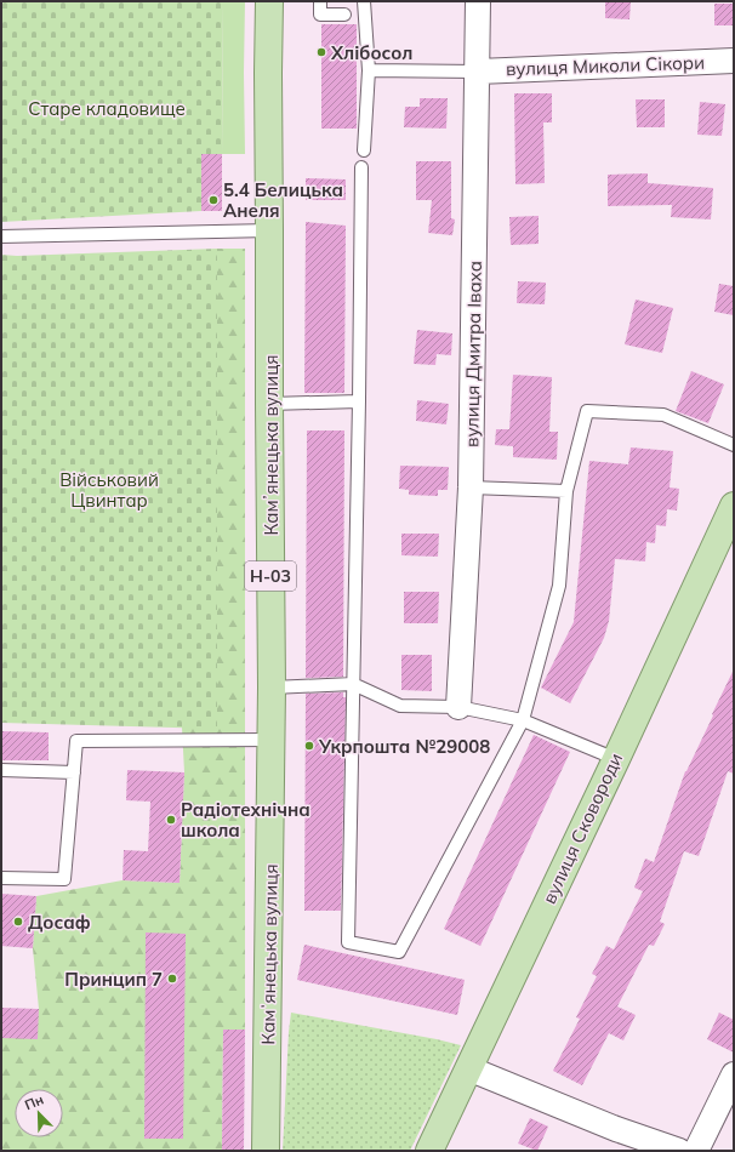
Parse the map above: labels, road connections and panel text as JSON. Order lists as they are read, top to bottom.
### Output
{
  "streets": {
    "main road": ["Камʼянецька вулиця", "Н-03", "вулиця Сковороди"],
    "street": ["вулиця Миколи Сікори", "вулиця Дмитра Іваха"]
  },
  "crossings": [
    ["вулиця Миколи Сікори", "вулиця Дмитра Іваха"]
  ],
  "parks": ["Старе кладовище", "Військовий Цвинтар"],
  "places": [
    "Хлібосол",
    "5.4 Белицька Анеля",
    "Укрпошта №29008",
    "Радіотехнічна школа",
    "Досаф",
    "Принцип 7"
  ],
  "north": "top left"
}
